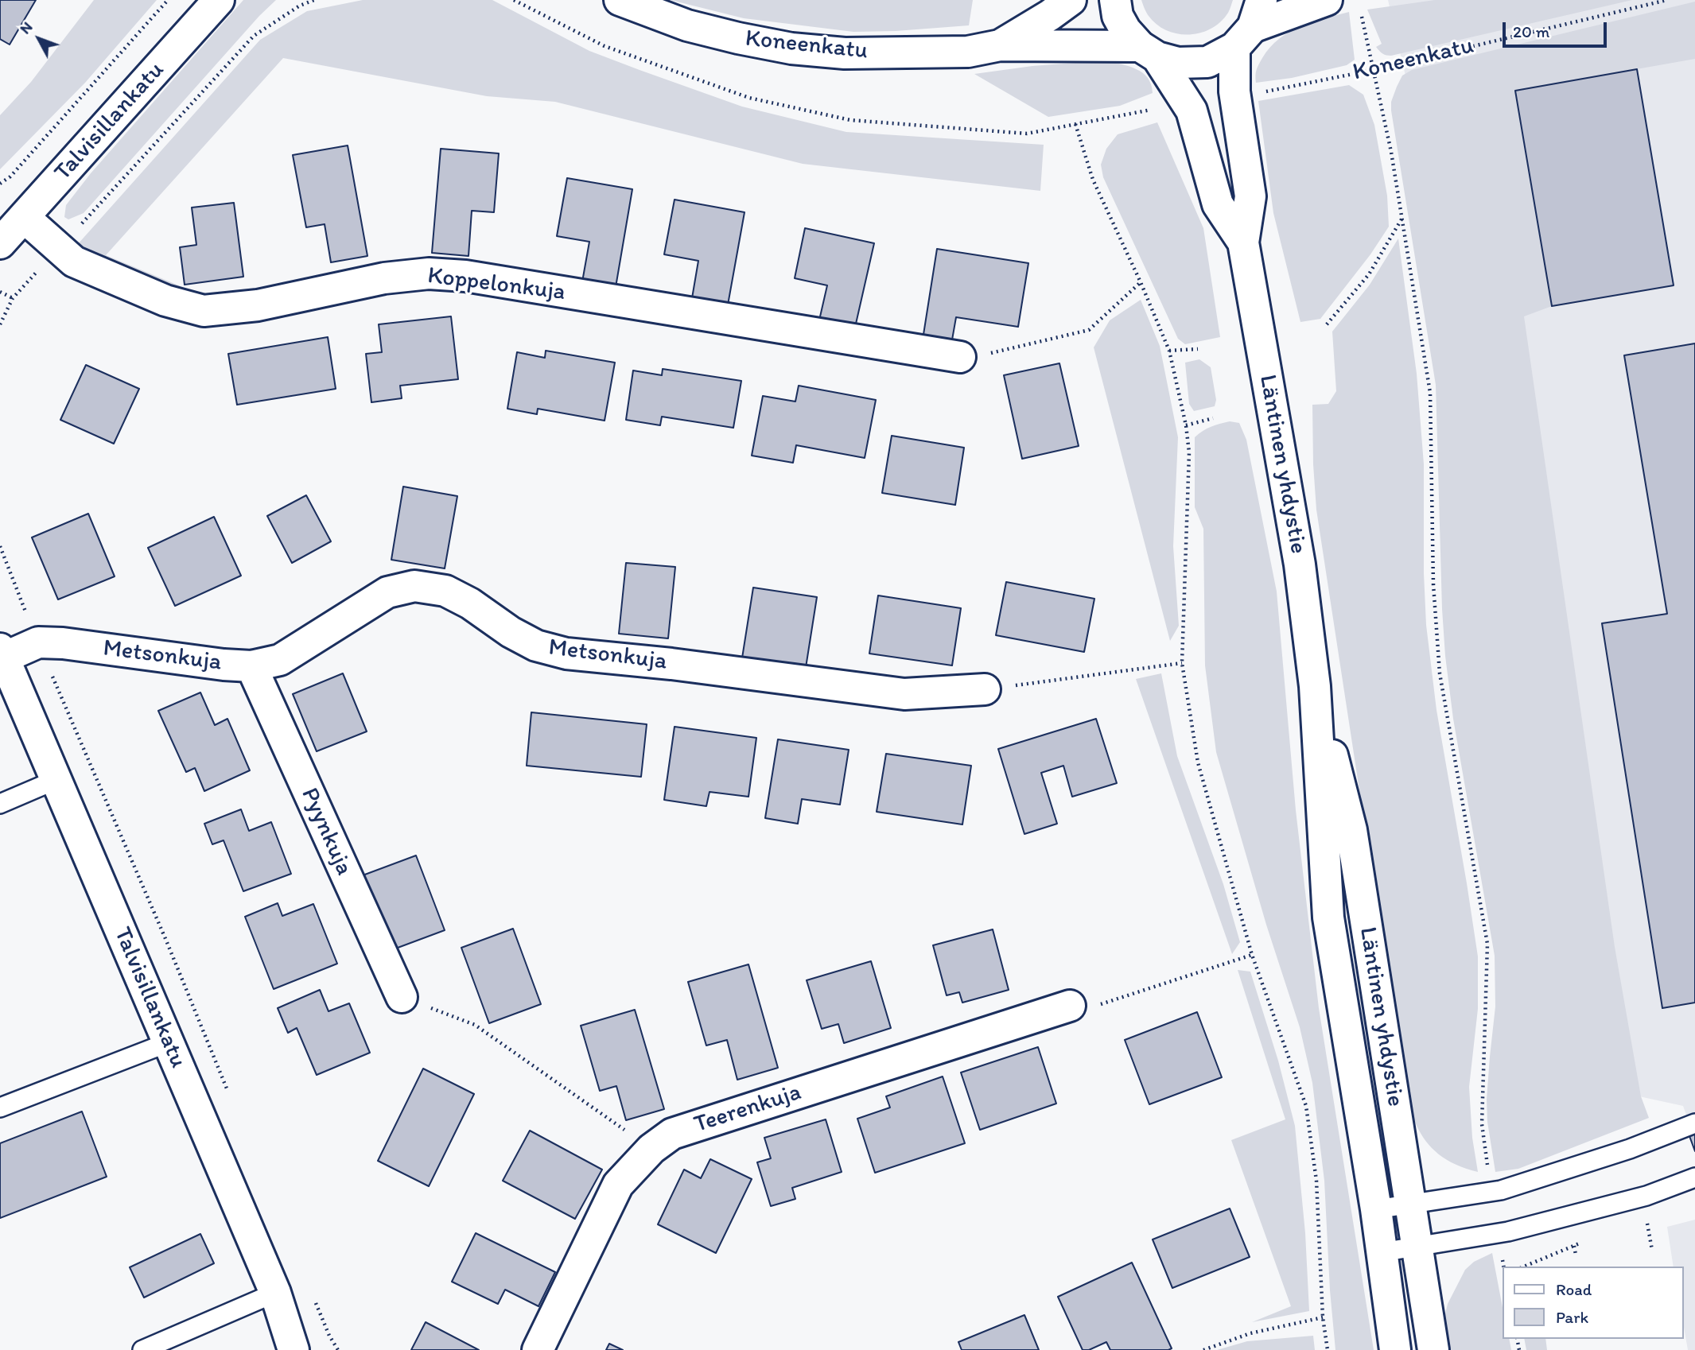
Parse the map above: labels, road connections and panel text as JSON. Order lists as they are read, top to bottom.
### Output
{
  "streets": {
    "street": [
      "Koneenkatu",
      "Talvisillankatu",
      "Koppelonkuja",
      "Läntinen yhdystie",
      "Metsonkuja",
      "Pyynkuja",
      "Teerenkuja"
    ]
  },
  "crossings": [
    ["Koneenkatu", "Läntinen yhdystie"],
    ["Talvisillankatu", "Koppelonkuja"],
    ["Talvisillankatu", "Metsonkuja"],
    ["Metsonkuja", "Pyynkuja"]
  ],
  "legend": ["Road", "Park"],
  "scale_bar": "20 m",
  "north": "top left"
}
